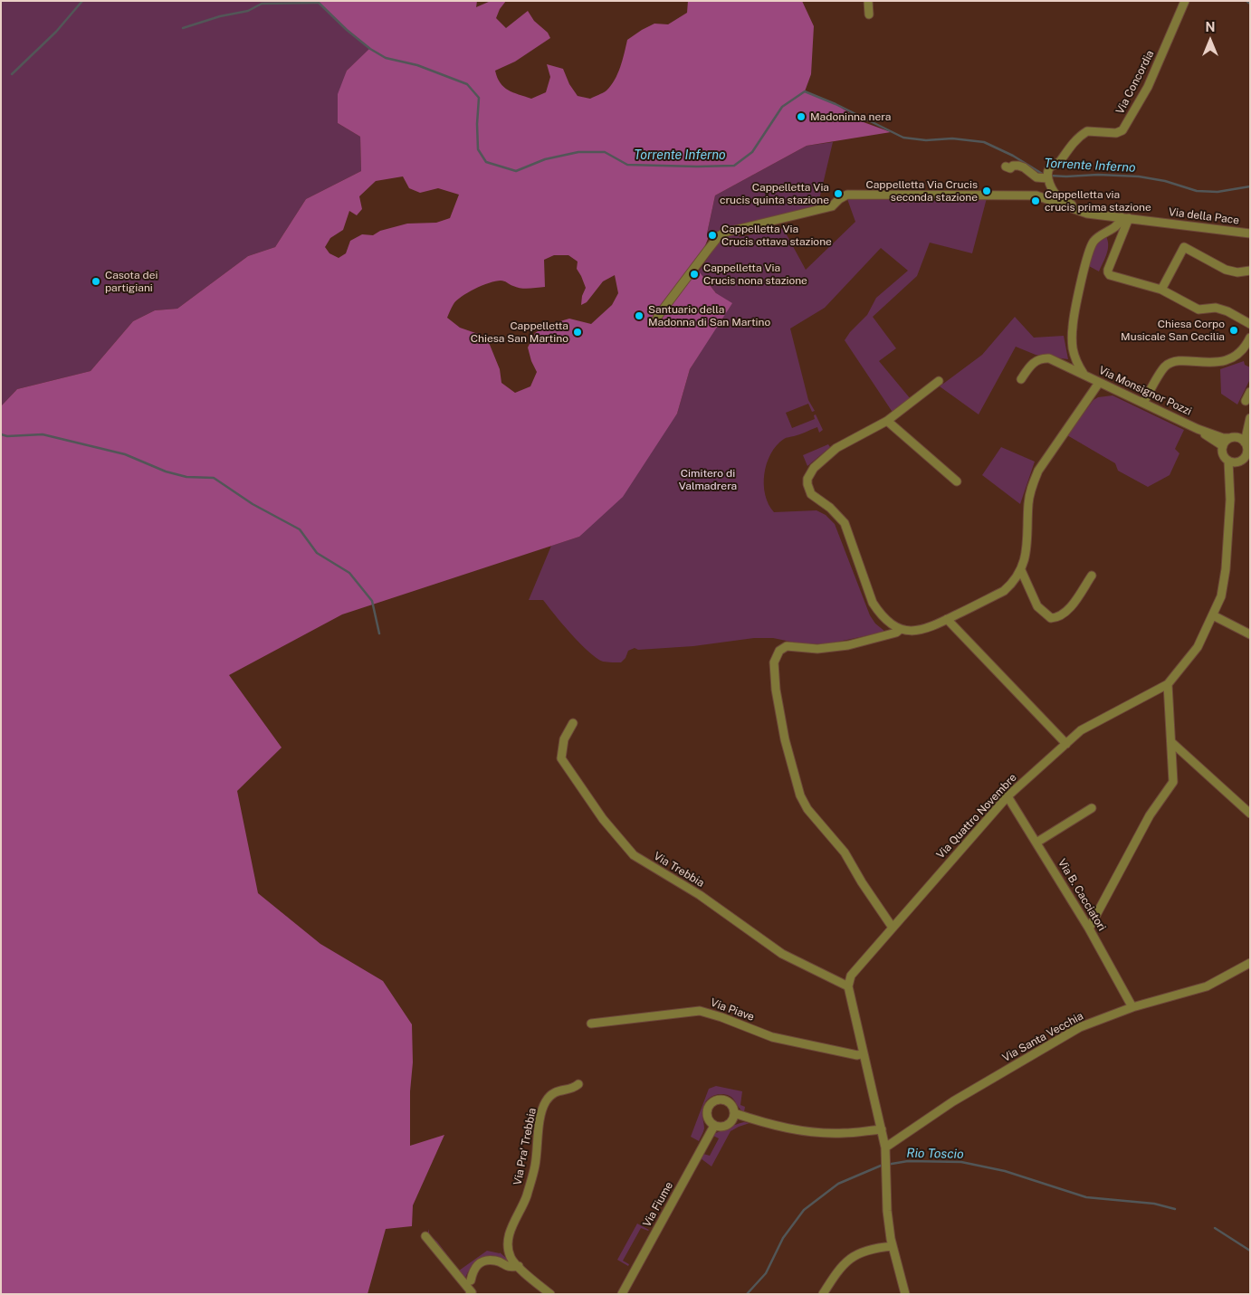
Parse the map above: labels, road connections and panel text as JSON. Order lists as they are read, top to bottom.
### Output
{
  "streets": {
    "street": [
      "Via Concordia",
      "Via della Pace",
      "Via Monsignor Pozzi",
      "Via Quattro Novembre",
      "Via Trebbia",
      "Via B. Cacciatori",
      "Via Piave",
      "Via Santa Vecchia",
      "Via Pra' Trebbia",
      "Via Fiume"
    ]
  },
  "crossings": [
    ["Via Quattro Novembre", "Via Trebbia"],
    ["Via Quattro Novembre", "Via B. Cacciatori"],
    ["Via B. Cacciatori", "Via Santa Vecchia"]
  ],
  "water": ["Torrente Inferno", "Rio Toscio"],
  "parks": ["Cimitero di Valmadrera"],
  "places": [
    "Madoninna nera",
    "Cappelletta Via Crucis seconda stazione",
    "Cappelletta Via crucis quinta stazione",
    "Cappelletta via crucis prima stazione",
    "Cappelletta Via Crucis ottava stazione",
    "Cappelletta Via Crucis nona stazione",
    "Casota dei partigiani",
    "Santuario della Madonna di San Martino",
    "Chiesa Corpo Musicale San Cecilia",
    "Cappelletta Chiesa San Martino"
  ],
  "north": "top"
}
